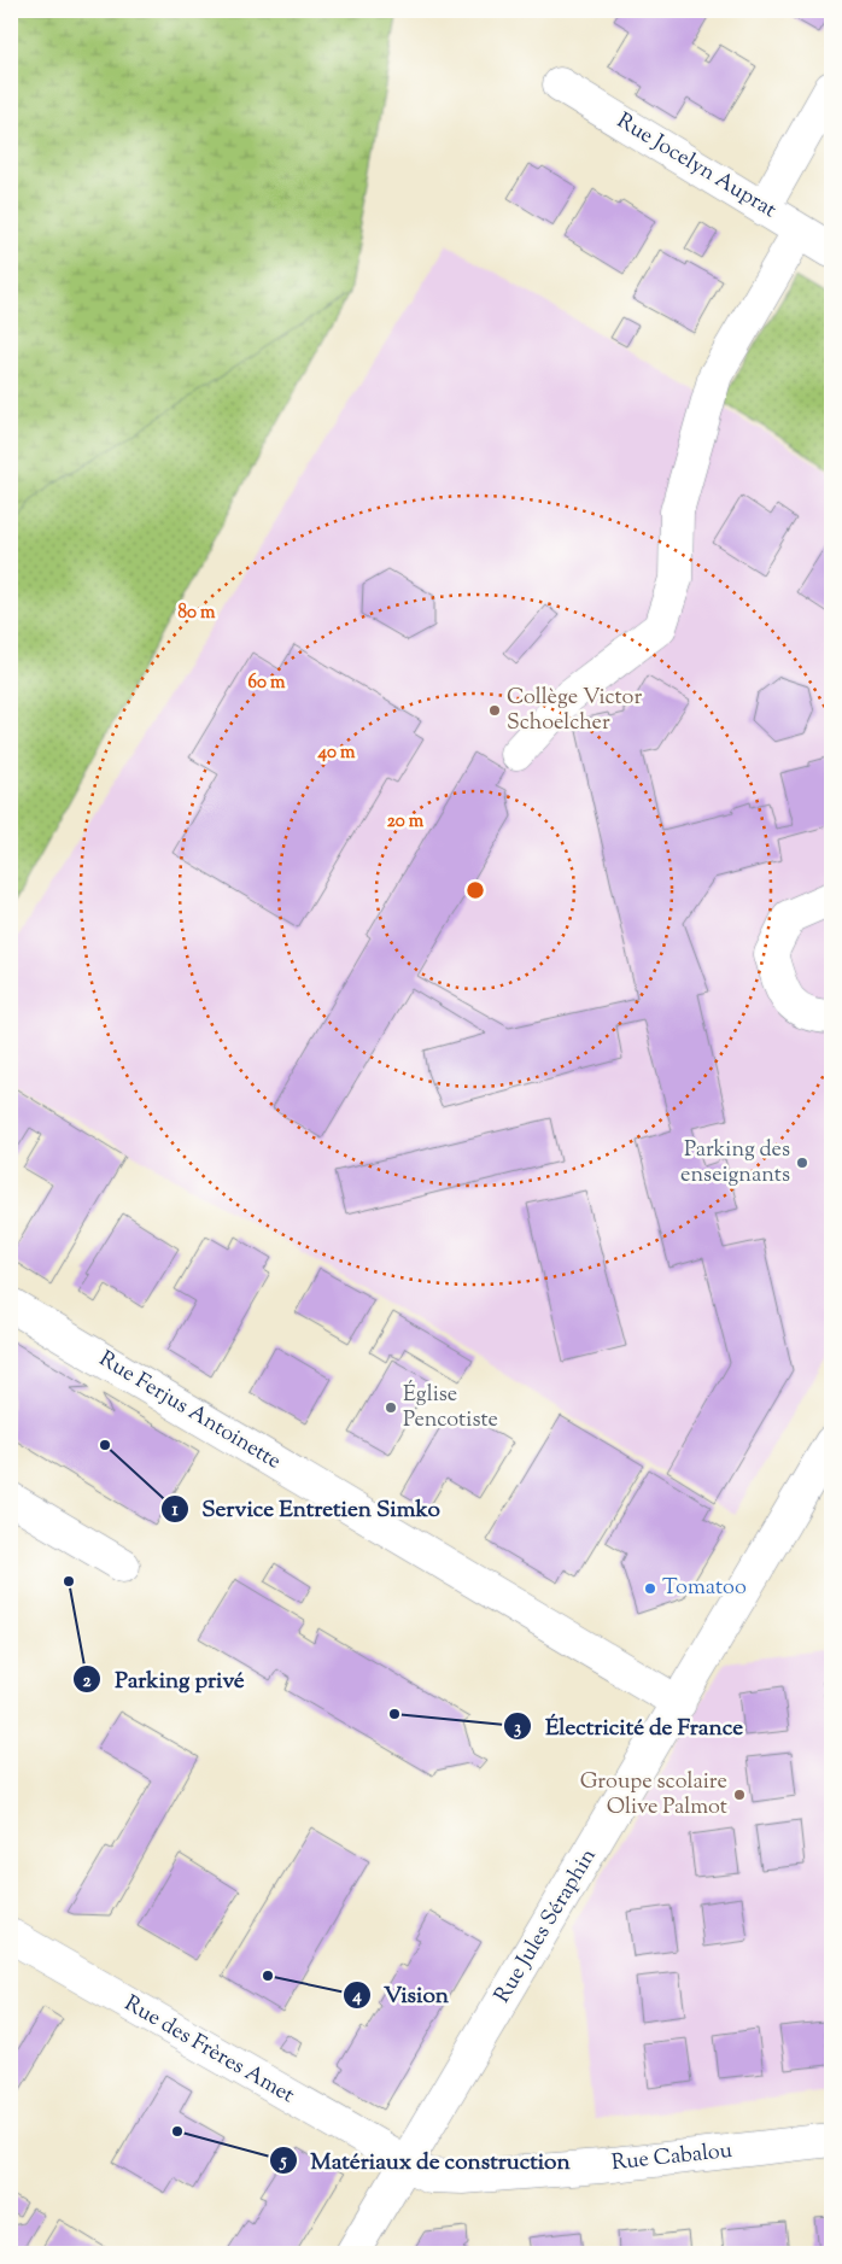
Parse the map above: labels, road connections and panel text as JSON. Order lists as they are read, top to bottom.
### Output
{
  "streets": {
    "street": [
      "Rue Jocelyn Auprat",
      "Rue Ferjus Antoinette",
      "Rue Jules Séraphin",
      "Rue des Frères Amet",
      "Rue Cabalou"
    ]
  },
  "crossings": [
    ["Rue Ferjus Antoinette", "Rue Jules Séraphin"],
    ["Rue Jules Séraphin", "Rue des Frères Amet"],
    ["Rue Jules Séraphin", "Rue Cabalou"],
    ["Rue des Frères Amet", "Rue Cabalou"]
  ],
  "places": [
    "Collège Victor Schoelcher",
    "Parking des enseignants",
    "Église Pencotiste",
    "Service Entretien Simko",
    "Parking privé",
    "Tomatoo",
    "Électricité de France",
    "Groupe scolaire Olive Palmot",
    "Vision",
    "Matériaux de construction"
  ],
  "rings": [
    "80 m",
    "60 m",
    "40 m",
    "20 m"
  ]
}
